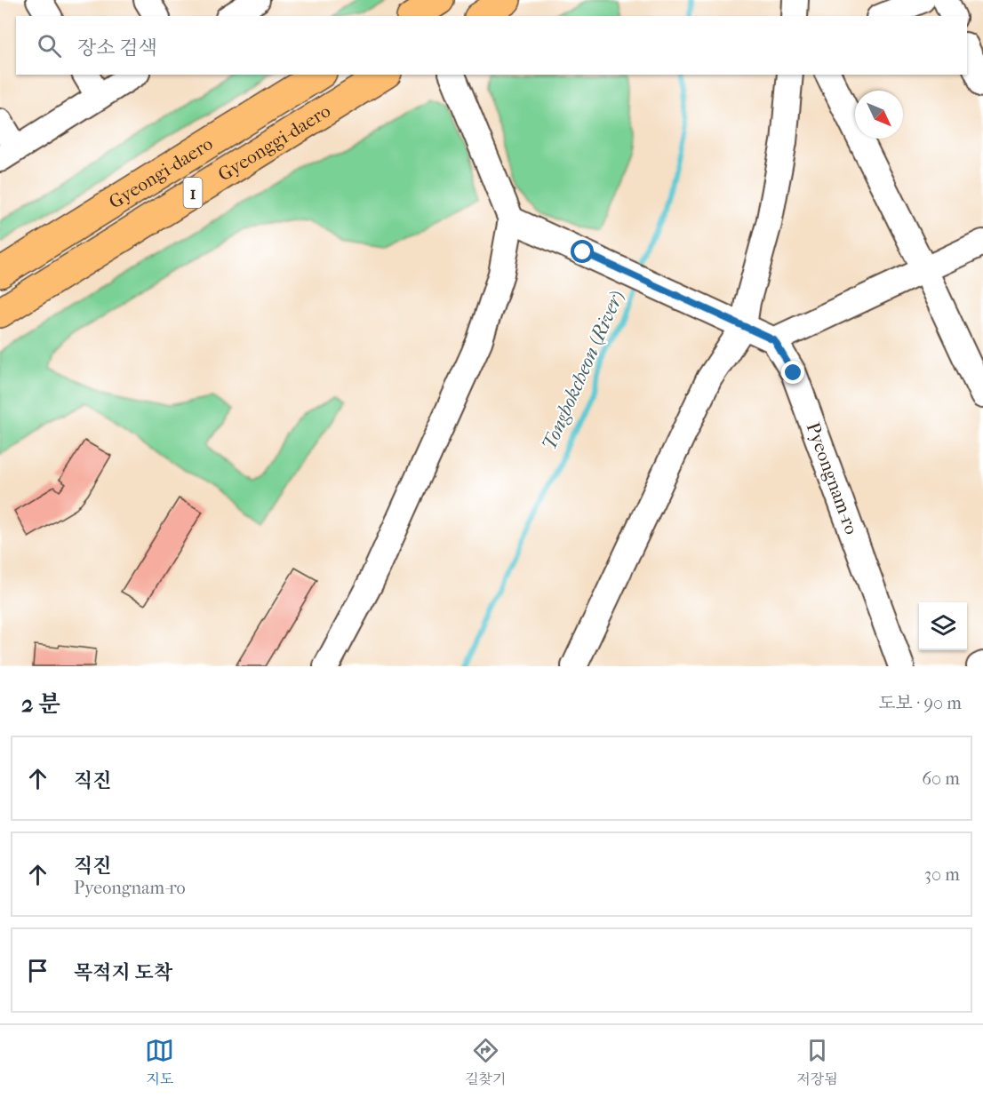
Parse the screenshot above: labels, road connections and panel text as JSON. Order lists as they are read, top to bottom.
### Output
{
  "streets": {
    "main road": ["Gyeonggi-daero", "Gyeongi-daero", "1"],
    "street": ["Pyeongnam-ro"]
  },
  "water": ["Tongbokcheon (River)"],
  "north": "bottom right",
  "page": {
    "search": "장소 검색",
    "heading": ["2 분", "도보 · 90 m"],
    "list": [
      ["직진", "60 m"],
      ["직진", "Pyeongnam-ro", "30 m"],
      "목적지 도착"
    ],
    "nav": ["지도", "길찾기", "저장됨"]
  }
}
